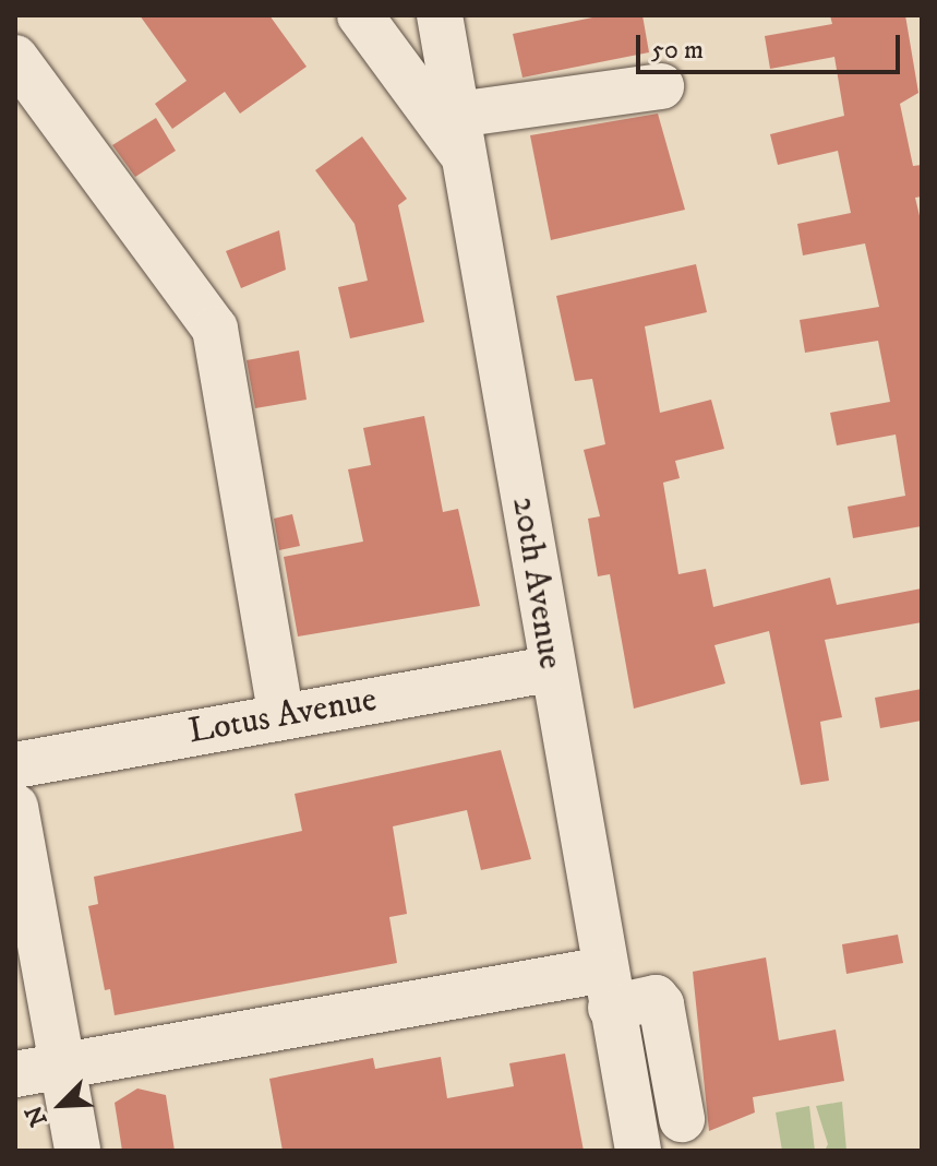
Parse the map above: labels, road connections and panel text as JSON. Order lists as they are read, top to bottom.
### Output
{
  "streets": {
    "street": ["20th Avenue", "Lotus Avenue"]
  },
  "crossings": [
    ["20th Avenue", "Lotus Avenue"]
  ],
  "scale_bar": "50 m",
  "north": "bottom left"
}
